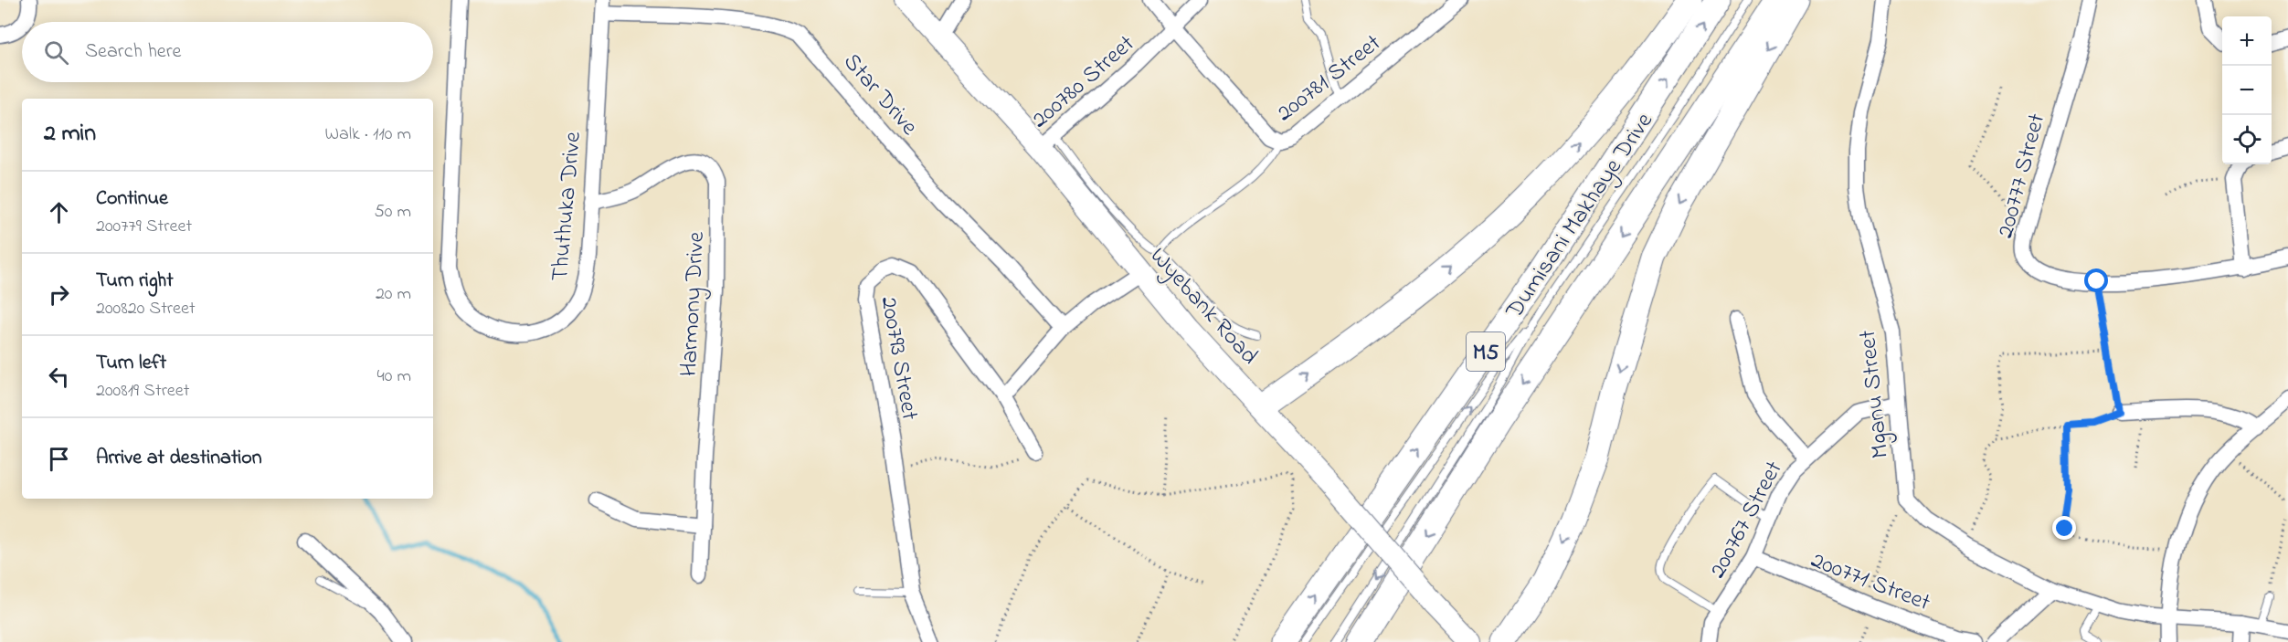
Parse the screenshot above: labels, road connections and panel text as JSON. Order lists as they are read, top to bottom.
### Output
{
  "streets": {
    "main road": ["Dumisani Makhaye Drive", "M5"],
    "street": [
      "200781 Street",
      "200780 Street",
      "Star Drive",
      "200777 Street",
      "Thuthuka Drive",
      "Harmony Drive",
      "Wyebank Road",
      "200793 Street",
      "Mganu Street",
      "200767 Street",
      "200771 Street"
    ]
  },
  "crossings": [
    ["200781 Street", "200780 Street"],
    ["200780 Street", "Wyebank Road"],
    ["Star Drive", "Thuthuka Drive"],
    ["Thuthuka Drive", "Harmony Drive"],
    ["Mganu Street", "200767 Street"],
    ["200767 Street", "200771 Street"]
  ],
  "page": {
    "map_buttons": ["+", "−"],
    "search": "Search here",
    "heading": ["2 min", "Walk · 110 m"],
    "list": [
      ["Continue", "200779 Street", "50 m"],
      ["Turn right", "200820 Street", "20 m"],
      ["Turn left", "200819 Street", "40 m"],
      "Arrive at destination"
    ]
  }
}
